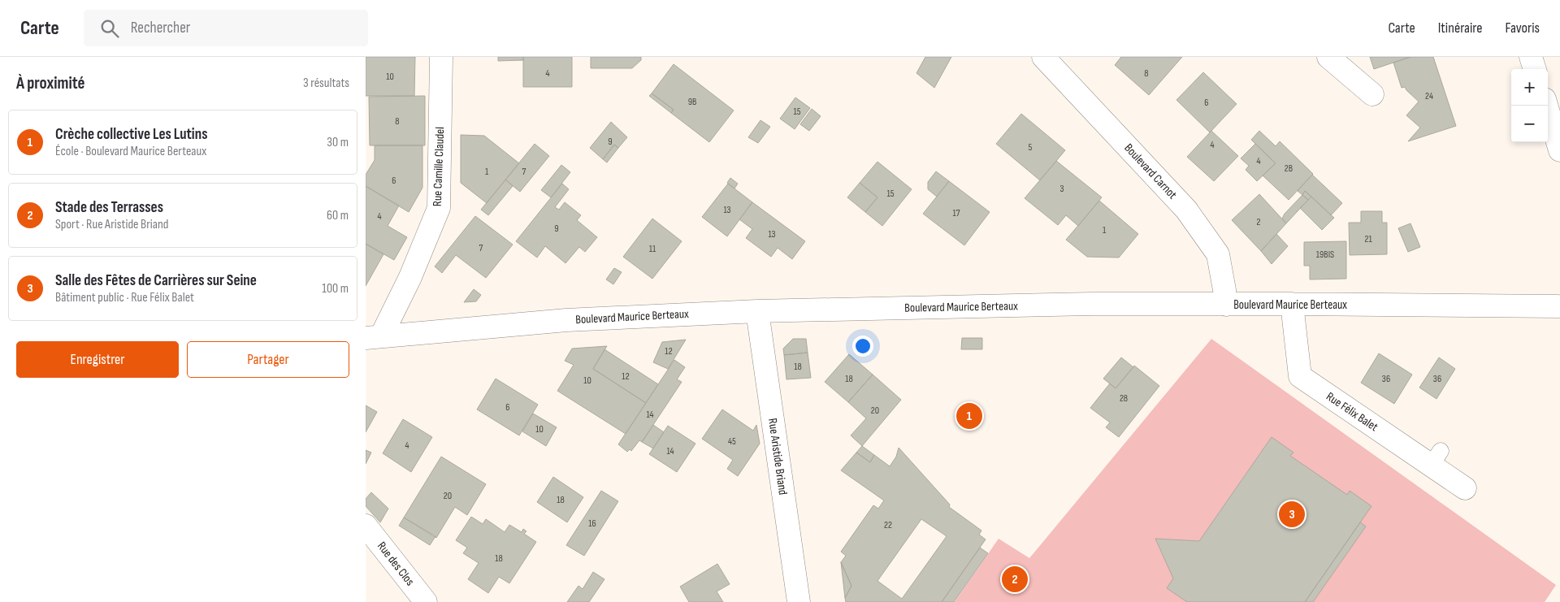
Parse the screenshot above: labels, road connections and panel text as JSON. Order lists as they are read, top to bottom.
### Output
{
  "streets": {
    "street": [
      "Rue Camille Claudel",
      "Boulevard Carnot",
      "Boulevard Maurice Berteaux",
      "Rue Félix Balet",
      "Rue Aristide Briand",
      "Rue des Clos"
    ]
  },
  "crossings": [
    ["Rue Camille Claudel", "Boulevard Maurice Berteaux"],
    ["Boulevard Carnot", "Boulevard Maurice Berteaux"],
    ["Boulevard Maurice Berteaux", "Rue Félix Balet"],
    ["Boulevard Maurice Berteaux", "Rue Aristide Briand"]
  ],
  "house_numbers": [
    "4",
    "8",
    "10",
    "24",
    "9B",
    "6",
    "15",
    "8",
    "9",
    "4",
    "5",
    "4",
    "2B",
    "1",
    "7",
    "6",
    "3",
    "15",
    "13",
    "17",
    "4",
    "2",
    "9",
    "1",
    "13",
    "21",
    "7",
    "11",
    "19BIS",
    "12",
    "18",
    "12",
    "18",
    "36",
    "36",
    "10",
    "28",
    "6",
    "20",
    "14",
    "10",
    "45",
    "4",
    "14",
    "20",
    "18",
    "16",
    "22",
    "18"
  ],
  "page": {
    "header": "Carte",
    "search": "Rechercher",
    "nav": ["Carte", "Itinéraire", "Favoris"],
    "heading": ["À proximité", "3 résultats"],
    "map_buttons": ["+", "−"],
    "list": [
      {
        "mark": "1",
        "name": "Crèche collective Les Lutins",
        "note": "École · Boulevard Maurice Berteaux",
        "value": "30 m"
      },
      {
        "mark": "2",
        "name": "Stade des Terrasses",
        "note": "Sport · Rue Aristide Briand",
        "value": "60 m"
      },
      {
        "mark": "3",
        "name": "Salle des Fêtes de Carrières sur Seine",
        "note": "Bâtiment public · Rue Félix Balet",
        "value": "100 m"
      }
    ],
    "buttons": ["Enregistrer", "Partager"],
    "pins": ["1", "3", "2"]
  }
}
